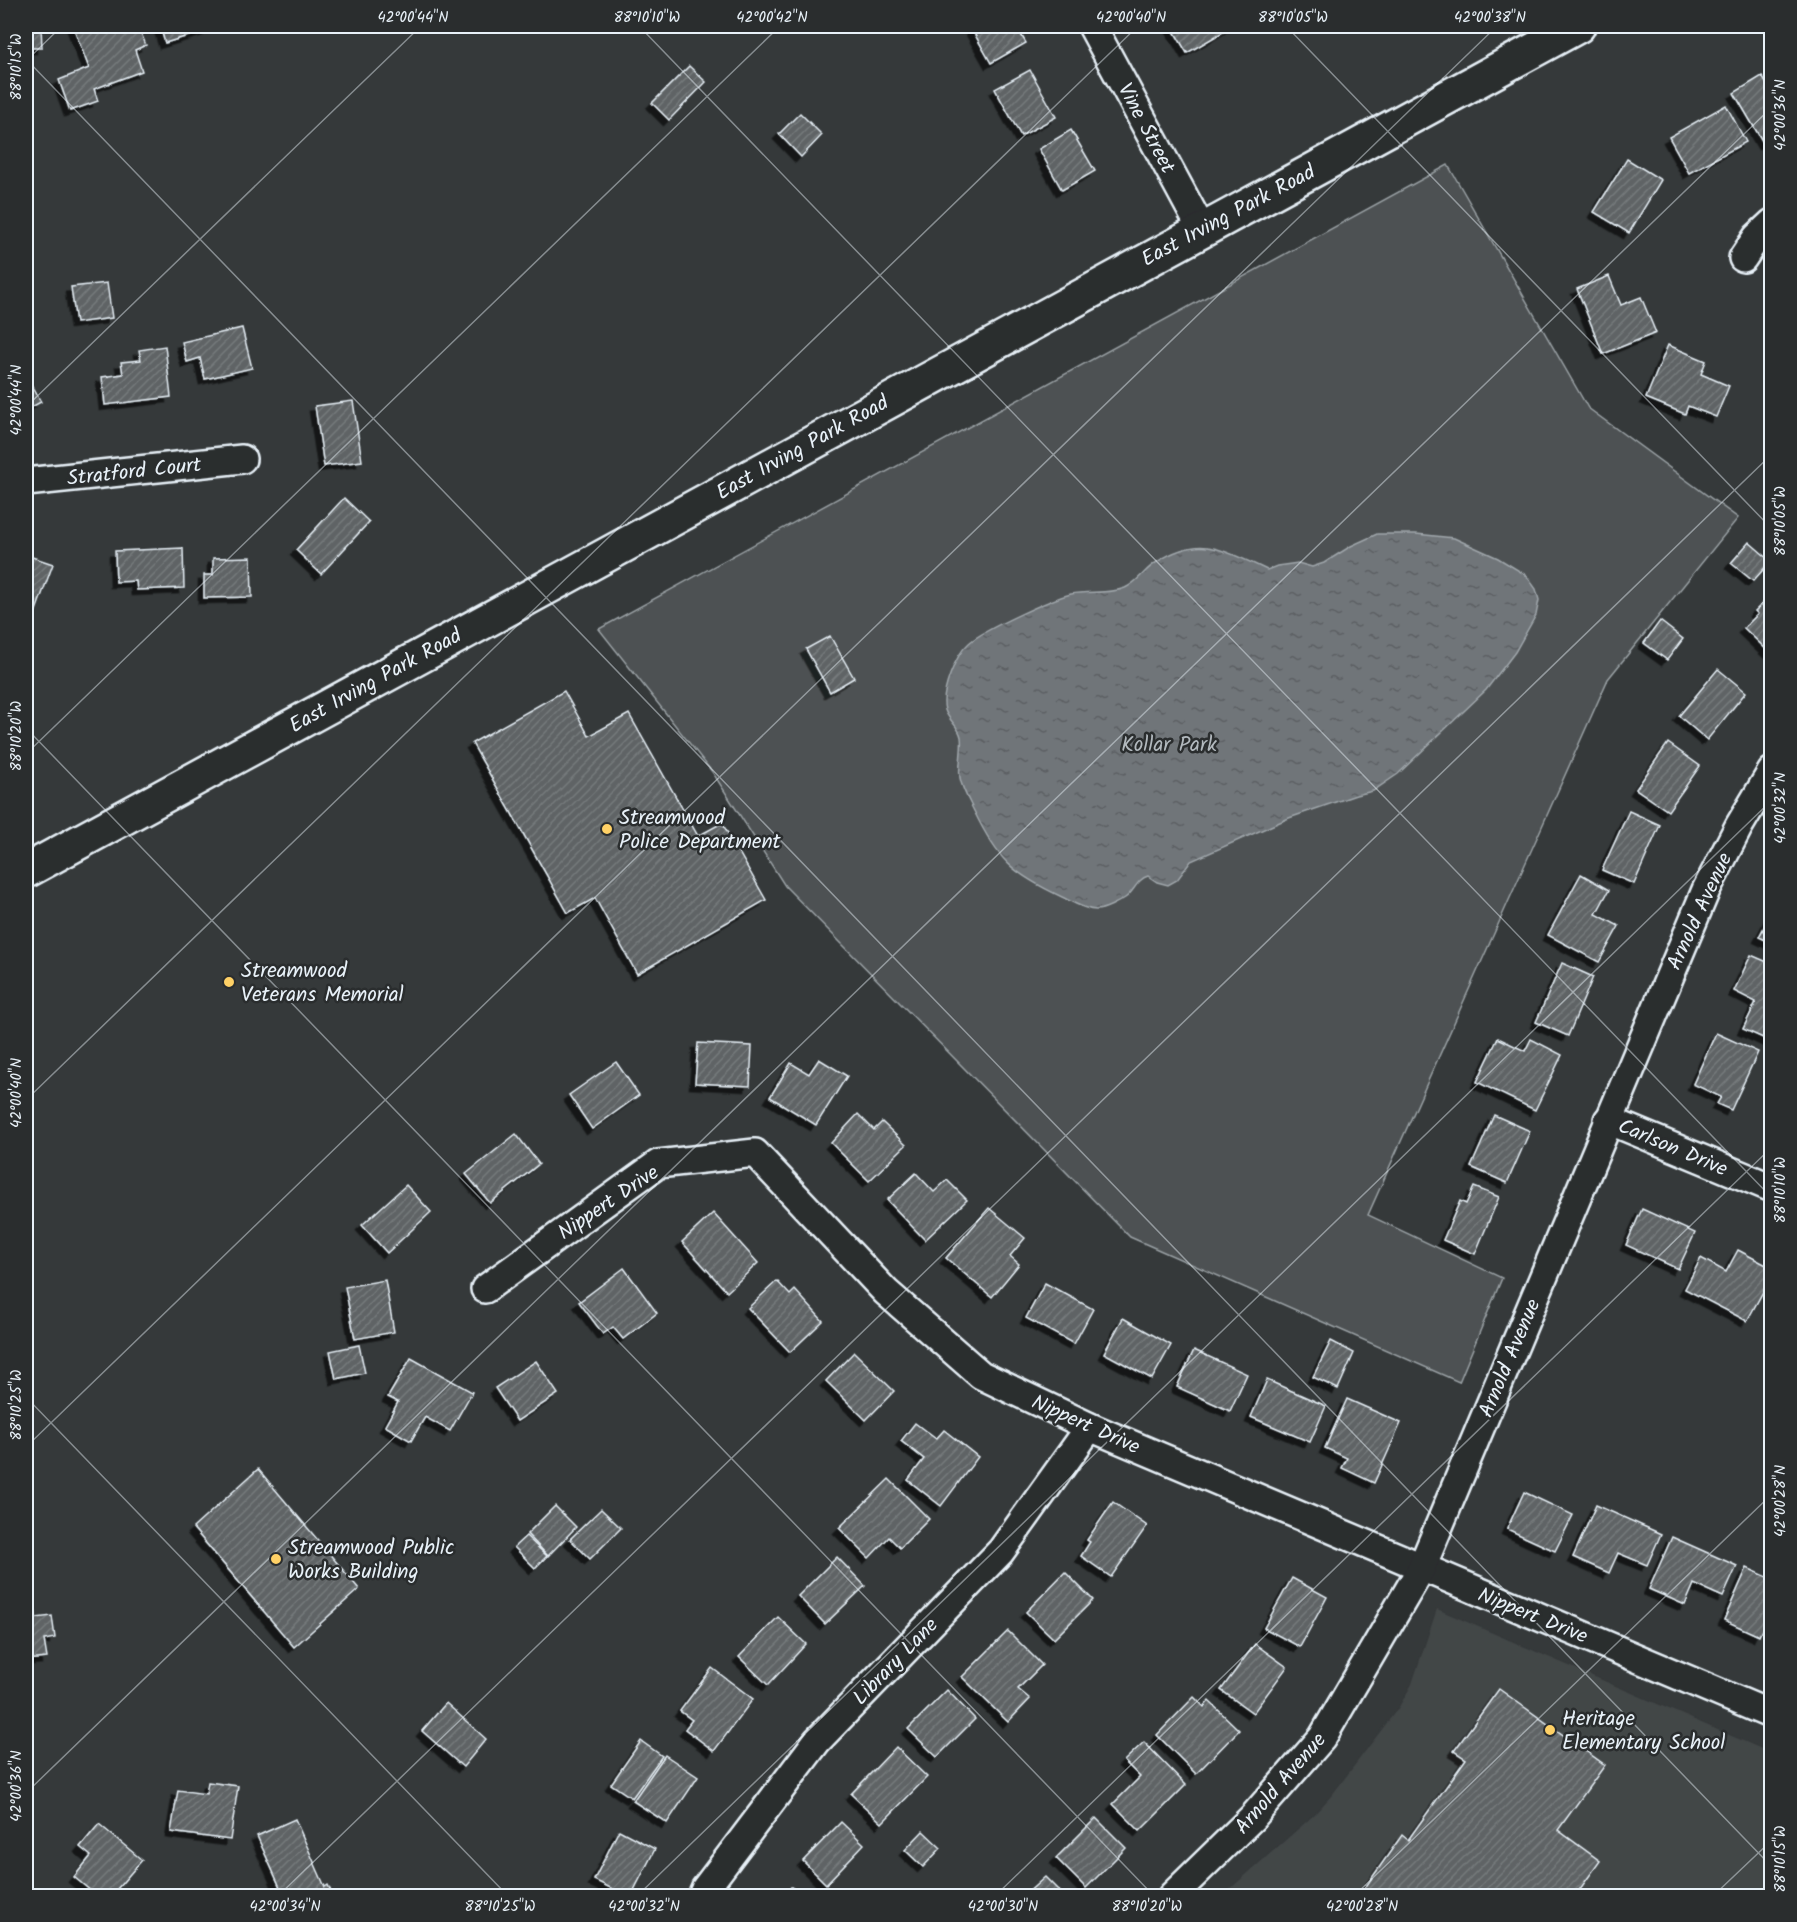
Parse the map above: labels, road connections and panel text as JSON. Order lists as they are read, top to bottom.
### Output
{
  "streets": {
    "main road": ["East Irving Park Road"],
    "street": [
      "Vine Street",
      "Stratford Court",
      "Arnold Avenue",
      "Carlson Drive",
      "Nippert Drive",
      "Library Lane"
    ]
  },
  "crossings": [
    ["Vine Street", "East Irving Park Road"],
    ["Arnold Avenue", "Carlson Drive"],
    ["Arnold Avenue", "Nippert Drive"],
    ["Nippert Drive", "Library Lane"]
  ],
  "parks": ["Kollar Park"],
  "places": [
    "Streamwood Police Department",
    "Streamwood Veterans Memorial",
    "Streamwood Public Works Building",
    "Heritage Elementary School"
  ],
  "coordinates": [
    "42°00'44\"N",
    "88°10'10\"W",
    "42°00'42\"N",
    "42°00'40\"N",
    "88°10'05\"W",
    "42°00'38\"N",
    "88°10'15\"W",
    "42°00'36\"N",
    "88°10'20\"W",
    "42°00'32\"N",
    "88°10'25\"W",
    "42°00'28\"N",
    "42°00'34\"N",
    "42°00'30\"N"
  ]
}
